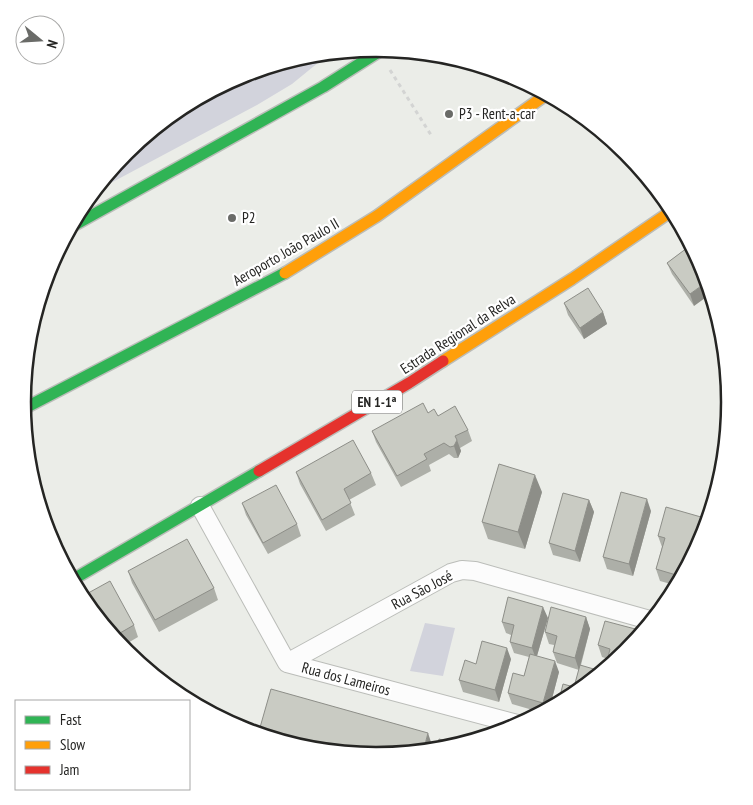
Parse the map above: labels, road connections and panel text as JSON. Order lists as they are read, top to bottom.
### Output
{
  "streets": {
    "main road": ["Aeroporto João Paulo II", "Estrada Regional da Relva", "EN 1-1ª"],
    "street": ["Rua São José", "Rua dos Lameiros"]
  },
  "crossings": [
    ["Estrada Regional da Relva", "Rua dos Lameiros"],
    ["Rua São José", "Rua dos Lameiros"]
  ],
  "places": ["P3 - Rent-a-car", "P2"],
  "legend": ["Fast", "Slow", "Jam"],
  "north": "right"
}
